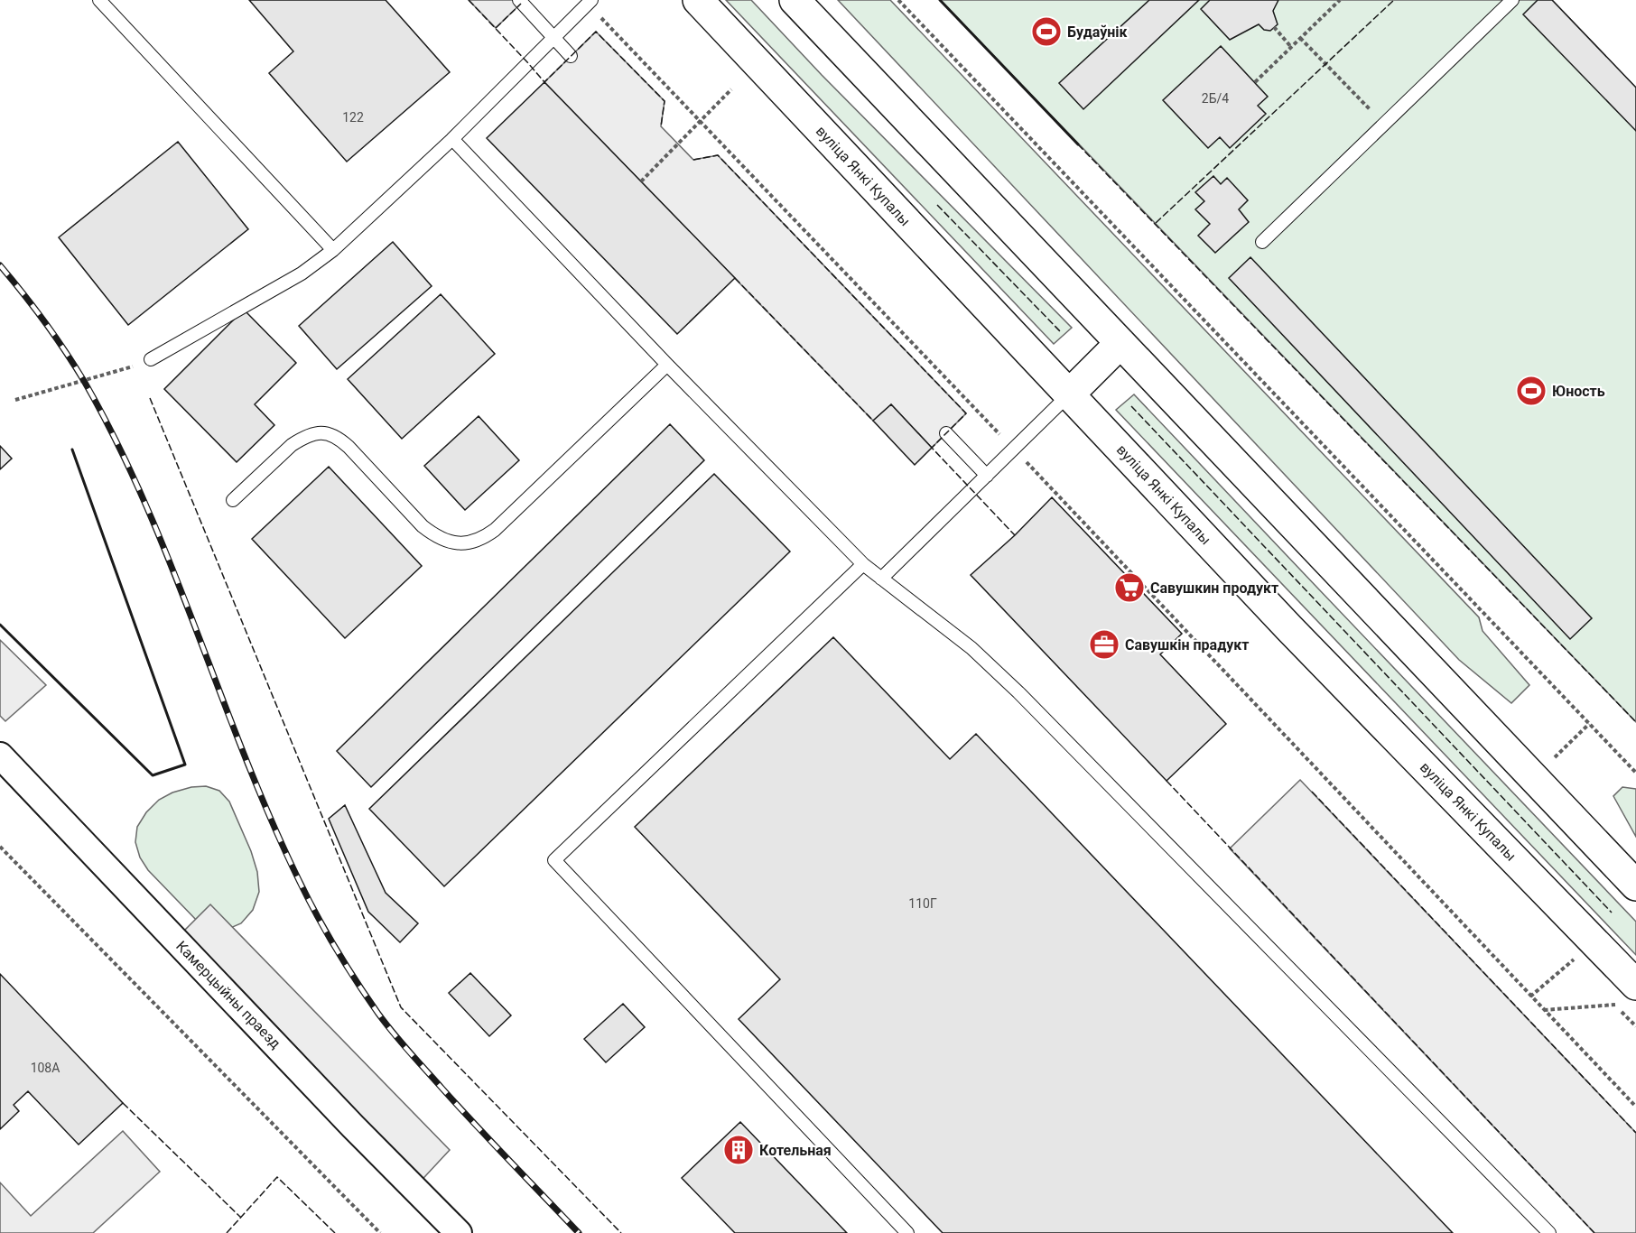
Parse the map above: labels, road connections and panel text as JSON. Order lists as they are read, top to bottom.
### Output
{
  "streets": {
    "main road": ["вуліца Янкі Купалы"],
    "street": ["Камерцыйны праезд"]
  },
  "places": {
    "sports": ["Будаўнік", "Юность"],
    "supermarket": ["Савушкин продукт"],
    "office": ["Савушкін прадукт"],
    "building": ["Котельная"]
  },
  "house_numbers": [
    "2Б/4",
    "122",
    "110Г",
    "108А"
  ]
}
